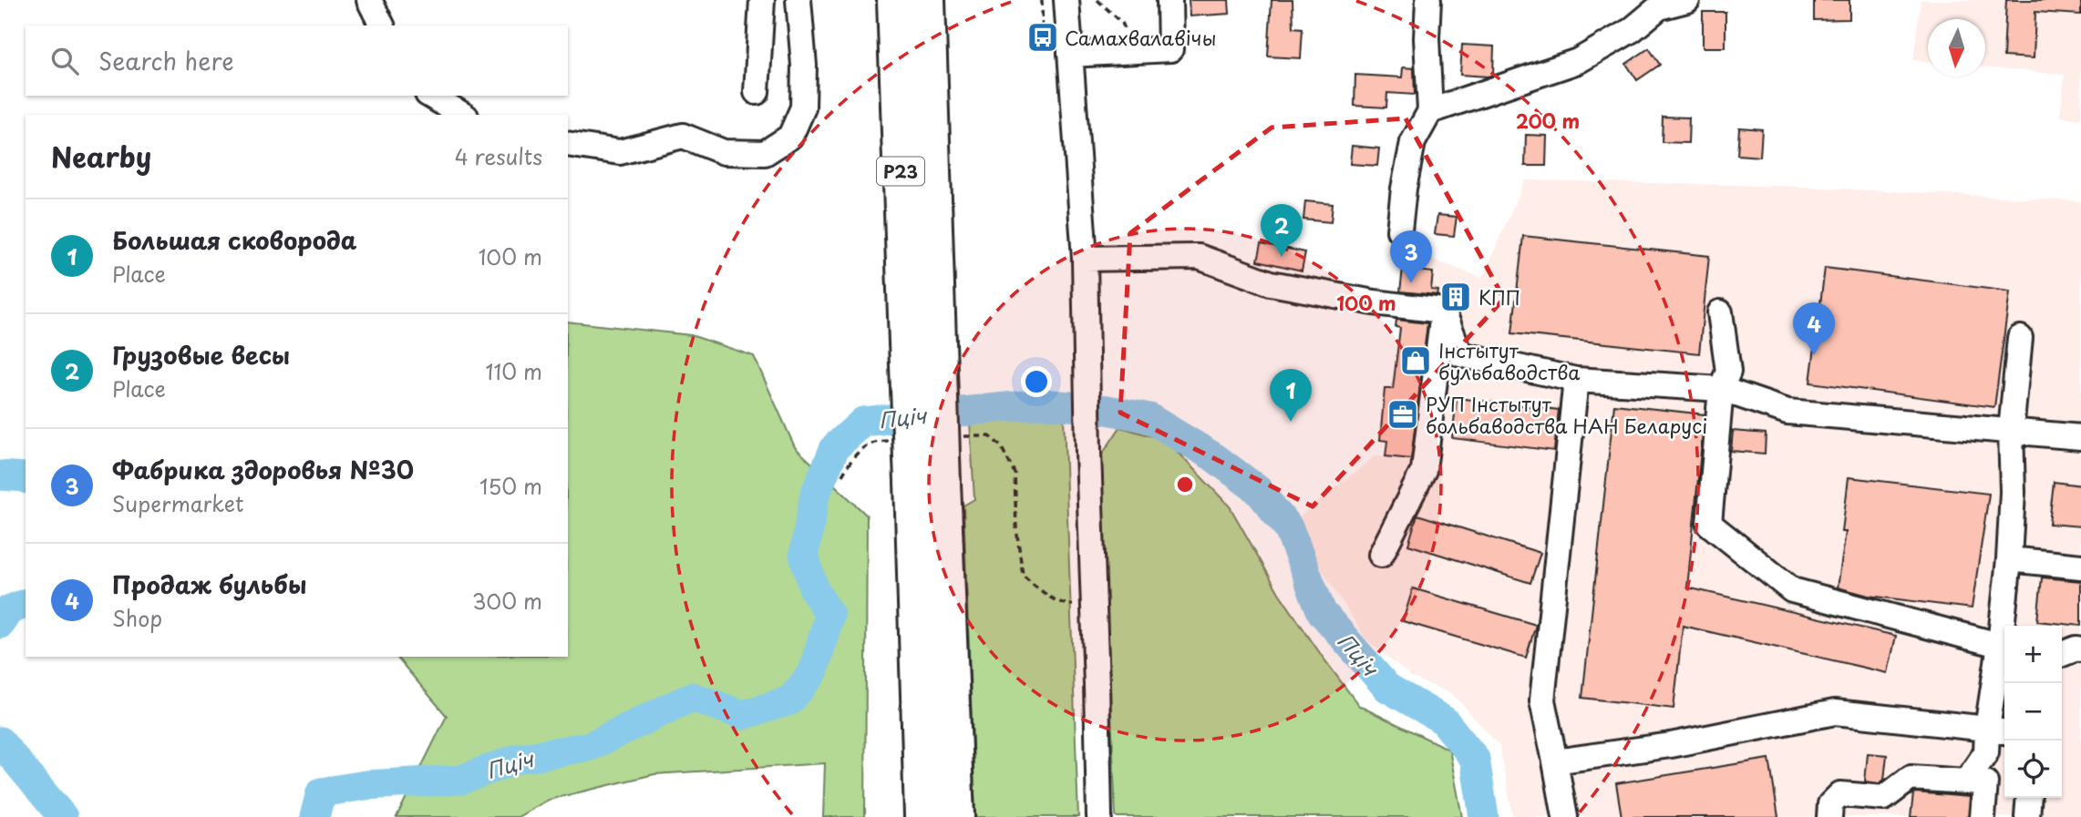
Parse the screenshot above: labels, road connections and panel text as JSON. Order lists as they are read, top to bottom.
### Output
{
  "streets": {
    "highway": ["Р23"]
  },
  "water": ["Пціч"],
  "places": {
    "bus stop": ["Самахвалавічы"],
    "building": ["КПП"],
    "shop": ["Інстытут бульбаводства"],
    "office": ["РУП Інстытут больбаводства НАН Беларусі"]
  },
  "north": "bottom",
  "page": {
    "search": "Search here",
    "heading": ["Nearby", "4 results"],
    "list": [
      {
        "mark": "1",
        "name": "Большая сковорода",
        "note": "Place",
        "value": "100 m"
      },
      {
        "mark": "2",
        "name": "Грузовые весы",
        "note": "Place",
        "value": "110 m"
      },
      {
        "mark": "3",
        "name": "Фабрика здоровья №30",
        "note": "Supermarket",
        "value": "150 m"
      },
      {
        "mark": "4",
        "name": "Продаж бульбы",
        "note": "Shop",
        "value": "300 m"
      }
    ],
    "pins": [
      "2",
      "3",
      "4",
      "1"
    ],
    "map_buttons": ["+", "−"]
  },
  "rings": ["200 m", "100 m"]
}
